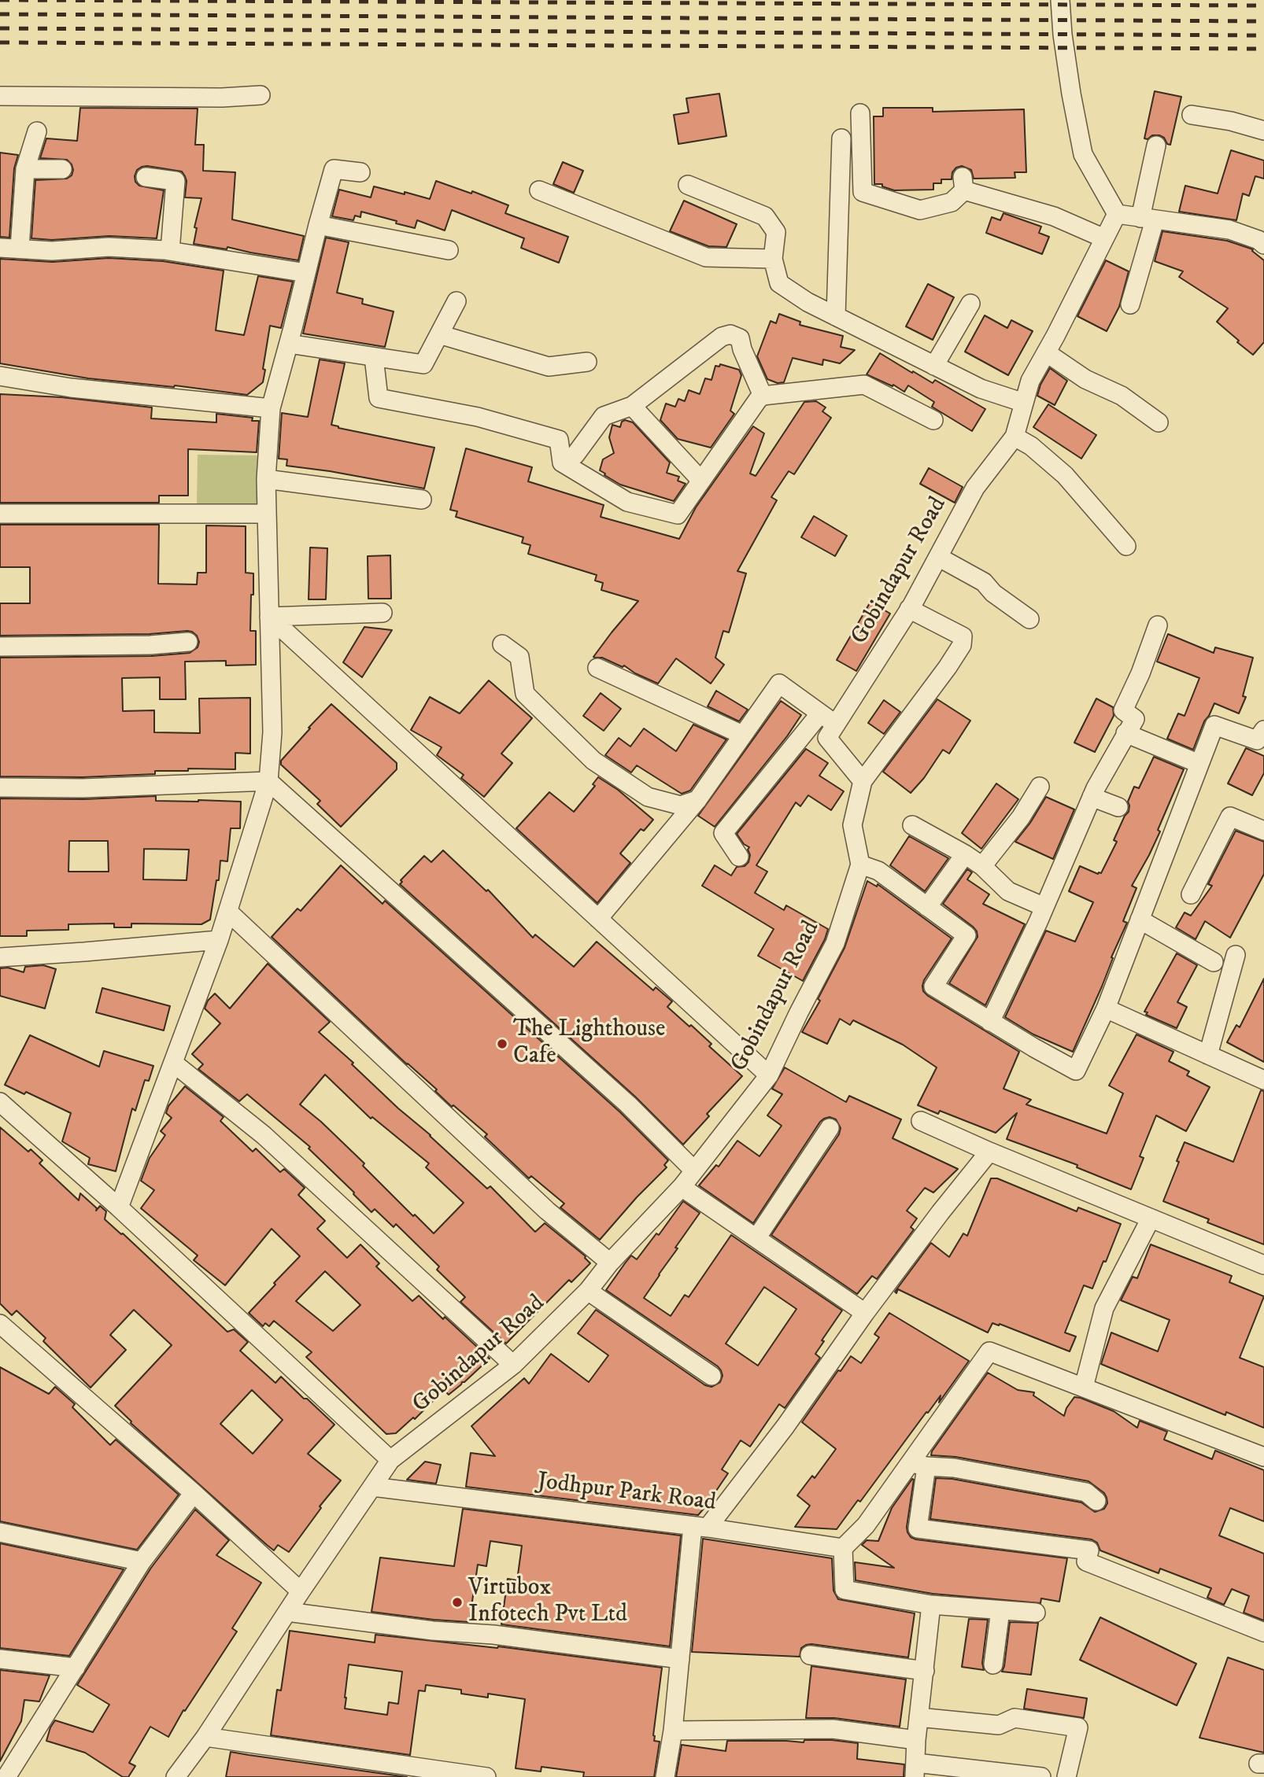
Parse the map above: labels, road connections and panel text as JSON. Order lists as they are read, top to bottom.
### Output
{
  "streets": {
    "street": ["Gobindapur Road", "Jodhpur Park Road"]
  },
  "crossings": [
    ["Gobindapur Road", "Jodhpur Park Road"]
  ],
  "places": ["The Lighthouse Cafe", "Virtubox Infotech Pvt Ltd"]
}
